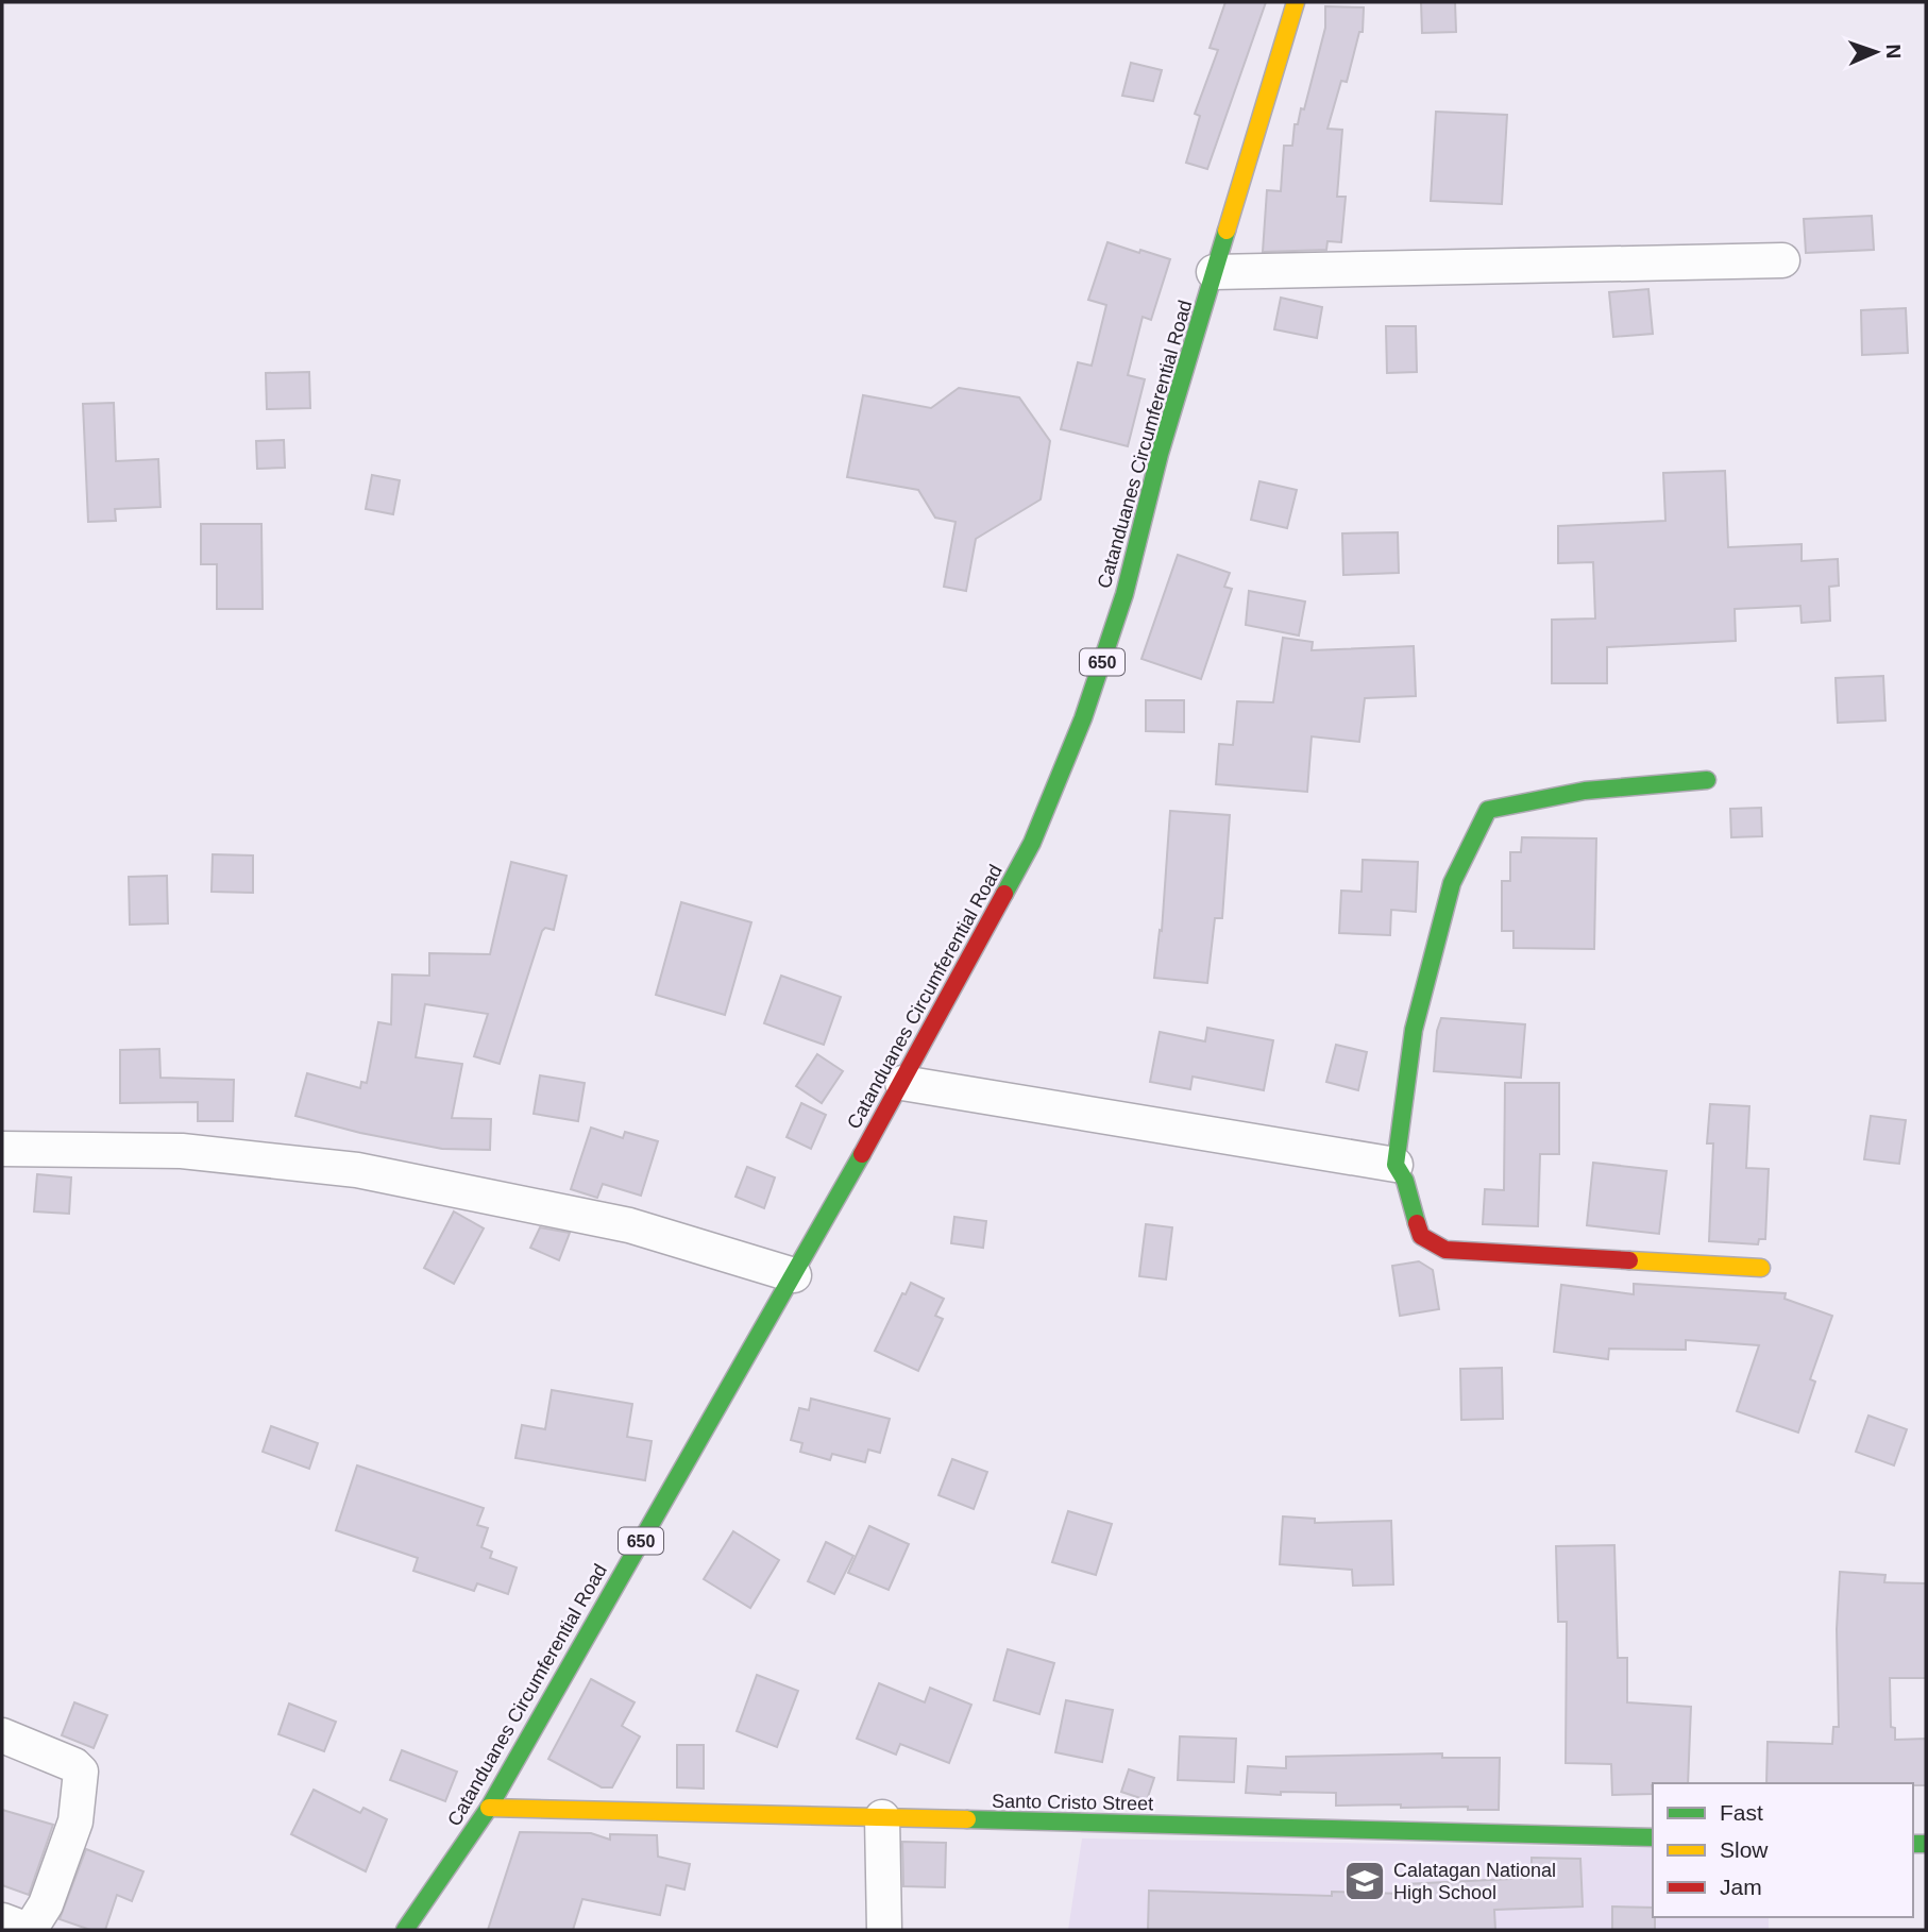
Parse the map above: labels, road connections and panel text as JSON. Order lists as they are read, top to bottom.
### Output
{
  "streets": {
    "street": ["Catanduanes Circumferential Road", "650", "Santo Cristo Street"]
  },
  "crossings": [
    ["Catanduanes Circumferential Road", "Santo Cristo Street"]
  ],
  "places": {
    "school or university": ["Calatagan National High School"]
  },
  "legend": ["Fast", "Slow", "Jam"],
  "north": "right"
}
